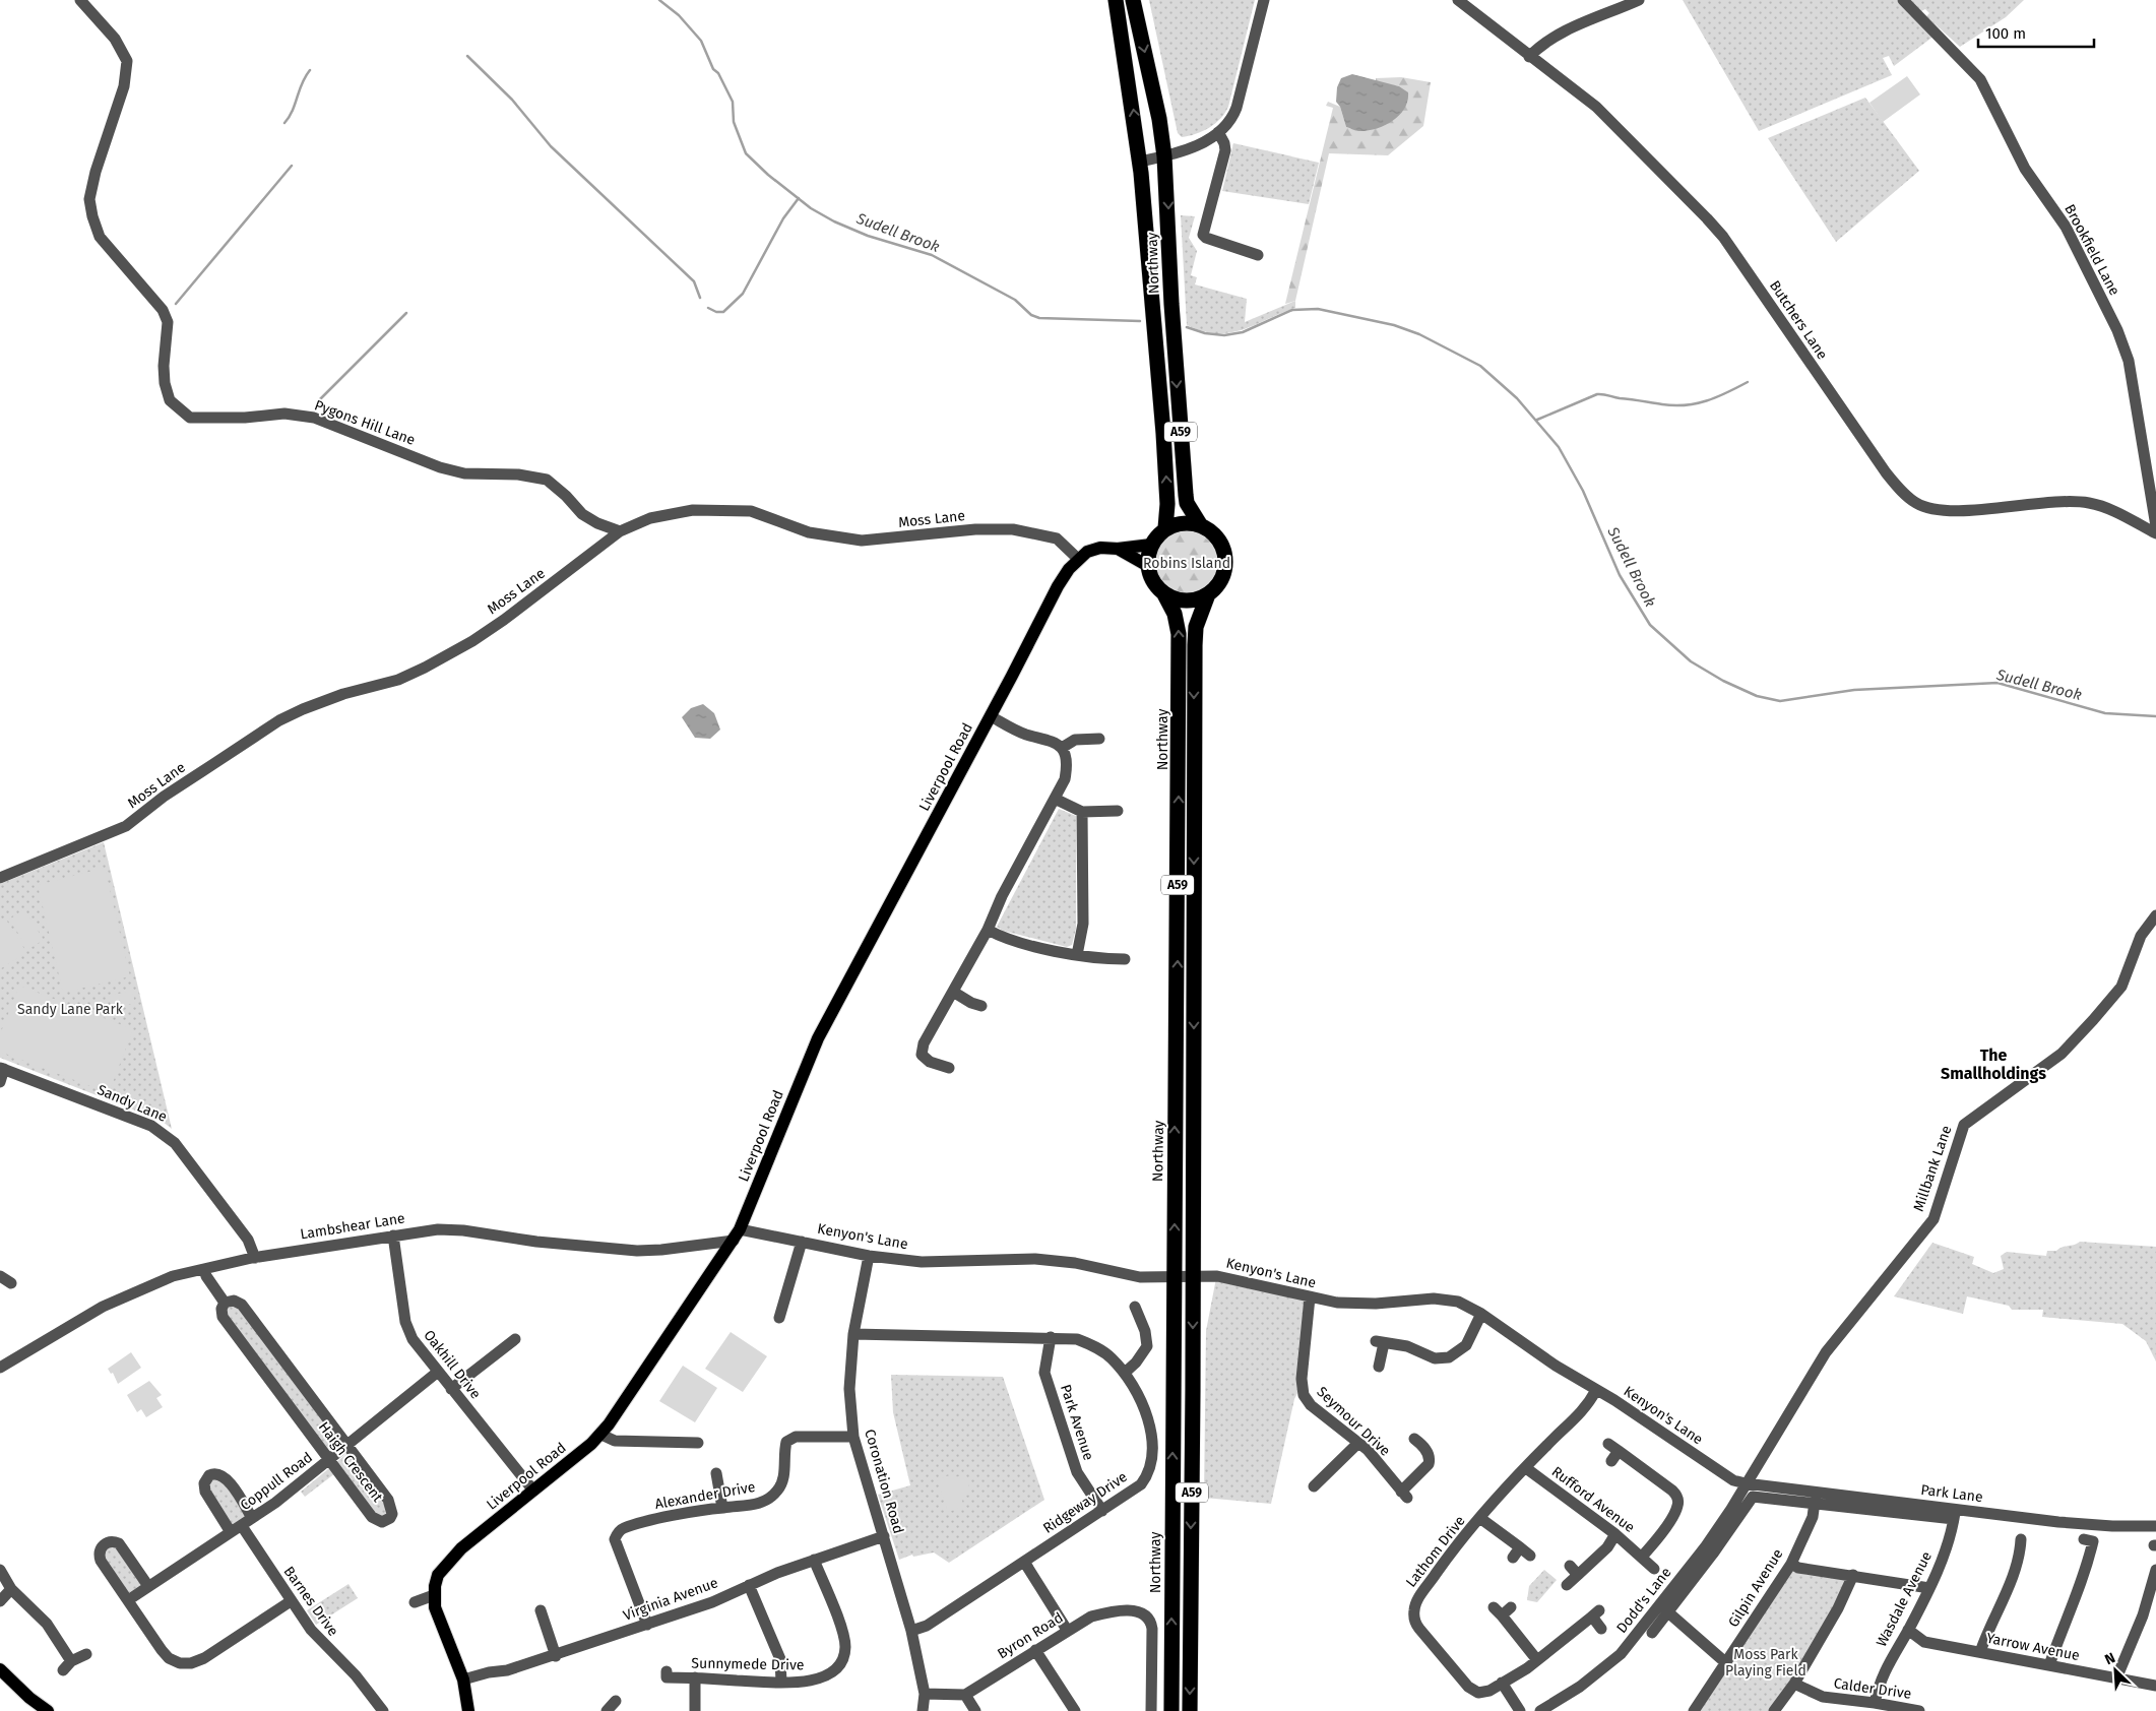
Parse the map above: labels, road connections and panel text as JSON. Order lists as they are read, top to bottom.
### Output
{
  "streets": {
    "highway": ["Northway", "A59"],
    "main road": ["Liverpool Road"],
    "street": [
      "Brookfield Lane",
      "Butchers Lane",
      "Pygons Hill Lane",
      "Moss Lane",
      "Sandy Lane",
      "Millbank Lane",
      "Lambshear Lane",
      "Kenyon's Lane",
      "Oakhill Drive",
      "Seymour Drive",
      "Park Avenue",
      "Haigh Crescent",
      "Coppull Road",
      "Coronation Road",
      "Park Lane",
      "Alexander Drive",
      "Rufford Avenue",
      "Ridgeway Drive",
      "Lathom Drive",
      "Gilpin Avenue",
      "Virginia Avenue",
      "Wasdale Avenue",
      "Dodd's Lane",
      "Barnes Drive",
      "Byron Road",
      "Yarrow Avenue",
      "Sunnymede Drive",
      "Calder Drive"
    ]
  },
  "crossings": [
    ["Northway", "A59"],
    ["Northway", "Liverpool Road"],
    ["Northway", "Kenyon's Lane"],
    ["Pygons Hill Lane", "Moss Lane"],
    ["A59", "Liverpool Road"],
    ["A59", "Kenyon's Lane"],
    ["Moss Lane", "Liverpool Road"],
    ["Liverpool Road", "Lambshear Lane"],
    ["Liverpool Road", "Kenyon's Lane"],
    ["Liverpool Road", "Oakhill Drive"],
    ["Liverpool Road", "Virginia Avenue"],
    ["Sandy Lane", "Lambshear Lane"],
    ["Millbank Lane", "Kenyon's Lane"],
    ["Millbank Lane", "Park Lane"],
    ["Millbank Lane", "Dodd's Lane"],
    ["Lambshear Lane", "Kenyon's Lane"],
    ["Lambshear Lane", "Oakhill Drive"],
    ["Lambshear Lane", "Haigh Crescent"],
    ["Kenyon's Lane", "Seymour Drive"],
    ["Kenyon's Lane", "Coronation Road"],
    ["Kenyon's Lane", "Park Lane"],
    ["Kenyon's Lane", "Lathom Drive"],
    ["Kenyon's Lane", "Dodd's Lane"],
    ["Oakhill Drive", "Coppull Road"],
    ["Park Avenue", "Ridgeway Drive"],
    ["Haigh Crescent", "Coppull Road"],
    ["Coppull Road", "Barnes Drive"],
    ["Coronation Road", "Alexander Drive"],
    ["Coronation Road", "Ridgeway Drive"],
    ["Coronation Road", "Virginia Avenue"],
    ["Park Lane", "Gilpin Avenue"],
    ["Park Lane", "Wasdale Avenue"],
    ["Park Lane", "Dodd's Lane"],
    ["Alexander Drive", "Virginia Avenue"],
    ["Rufford Avenue", "Lathom Drive"],
    ["Virginia Avenue", "Sunnymede Drive"],
    ["Wasdale Avenue", "Yarrow Avenue"],
    ["Wasdale Avenue", "Calder Drive"]
  ],
  "districts": ["The Smallholdings"],
  "water": ["Sudell Brook"],
  "parks": ["Robins Island", "Sandy Lane Park", "Moss Park Playing Field"],
  "scale_bar": "100 m",
  "north": "top left"
}
